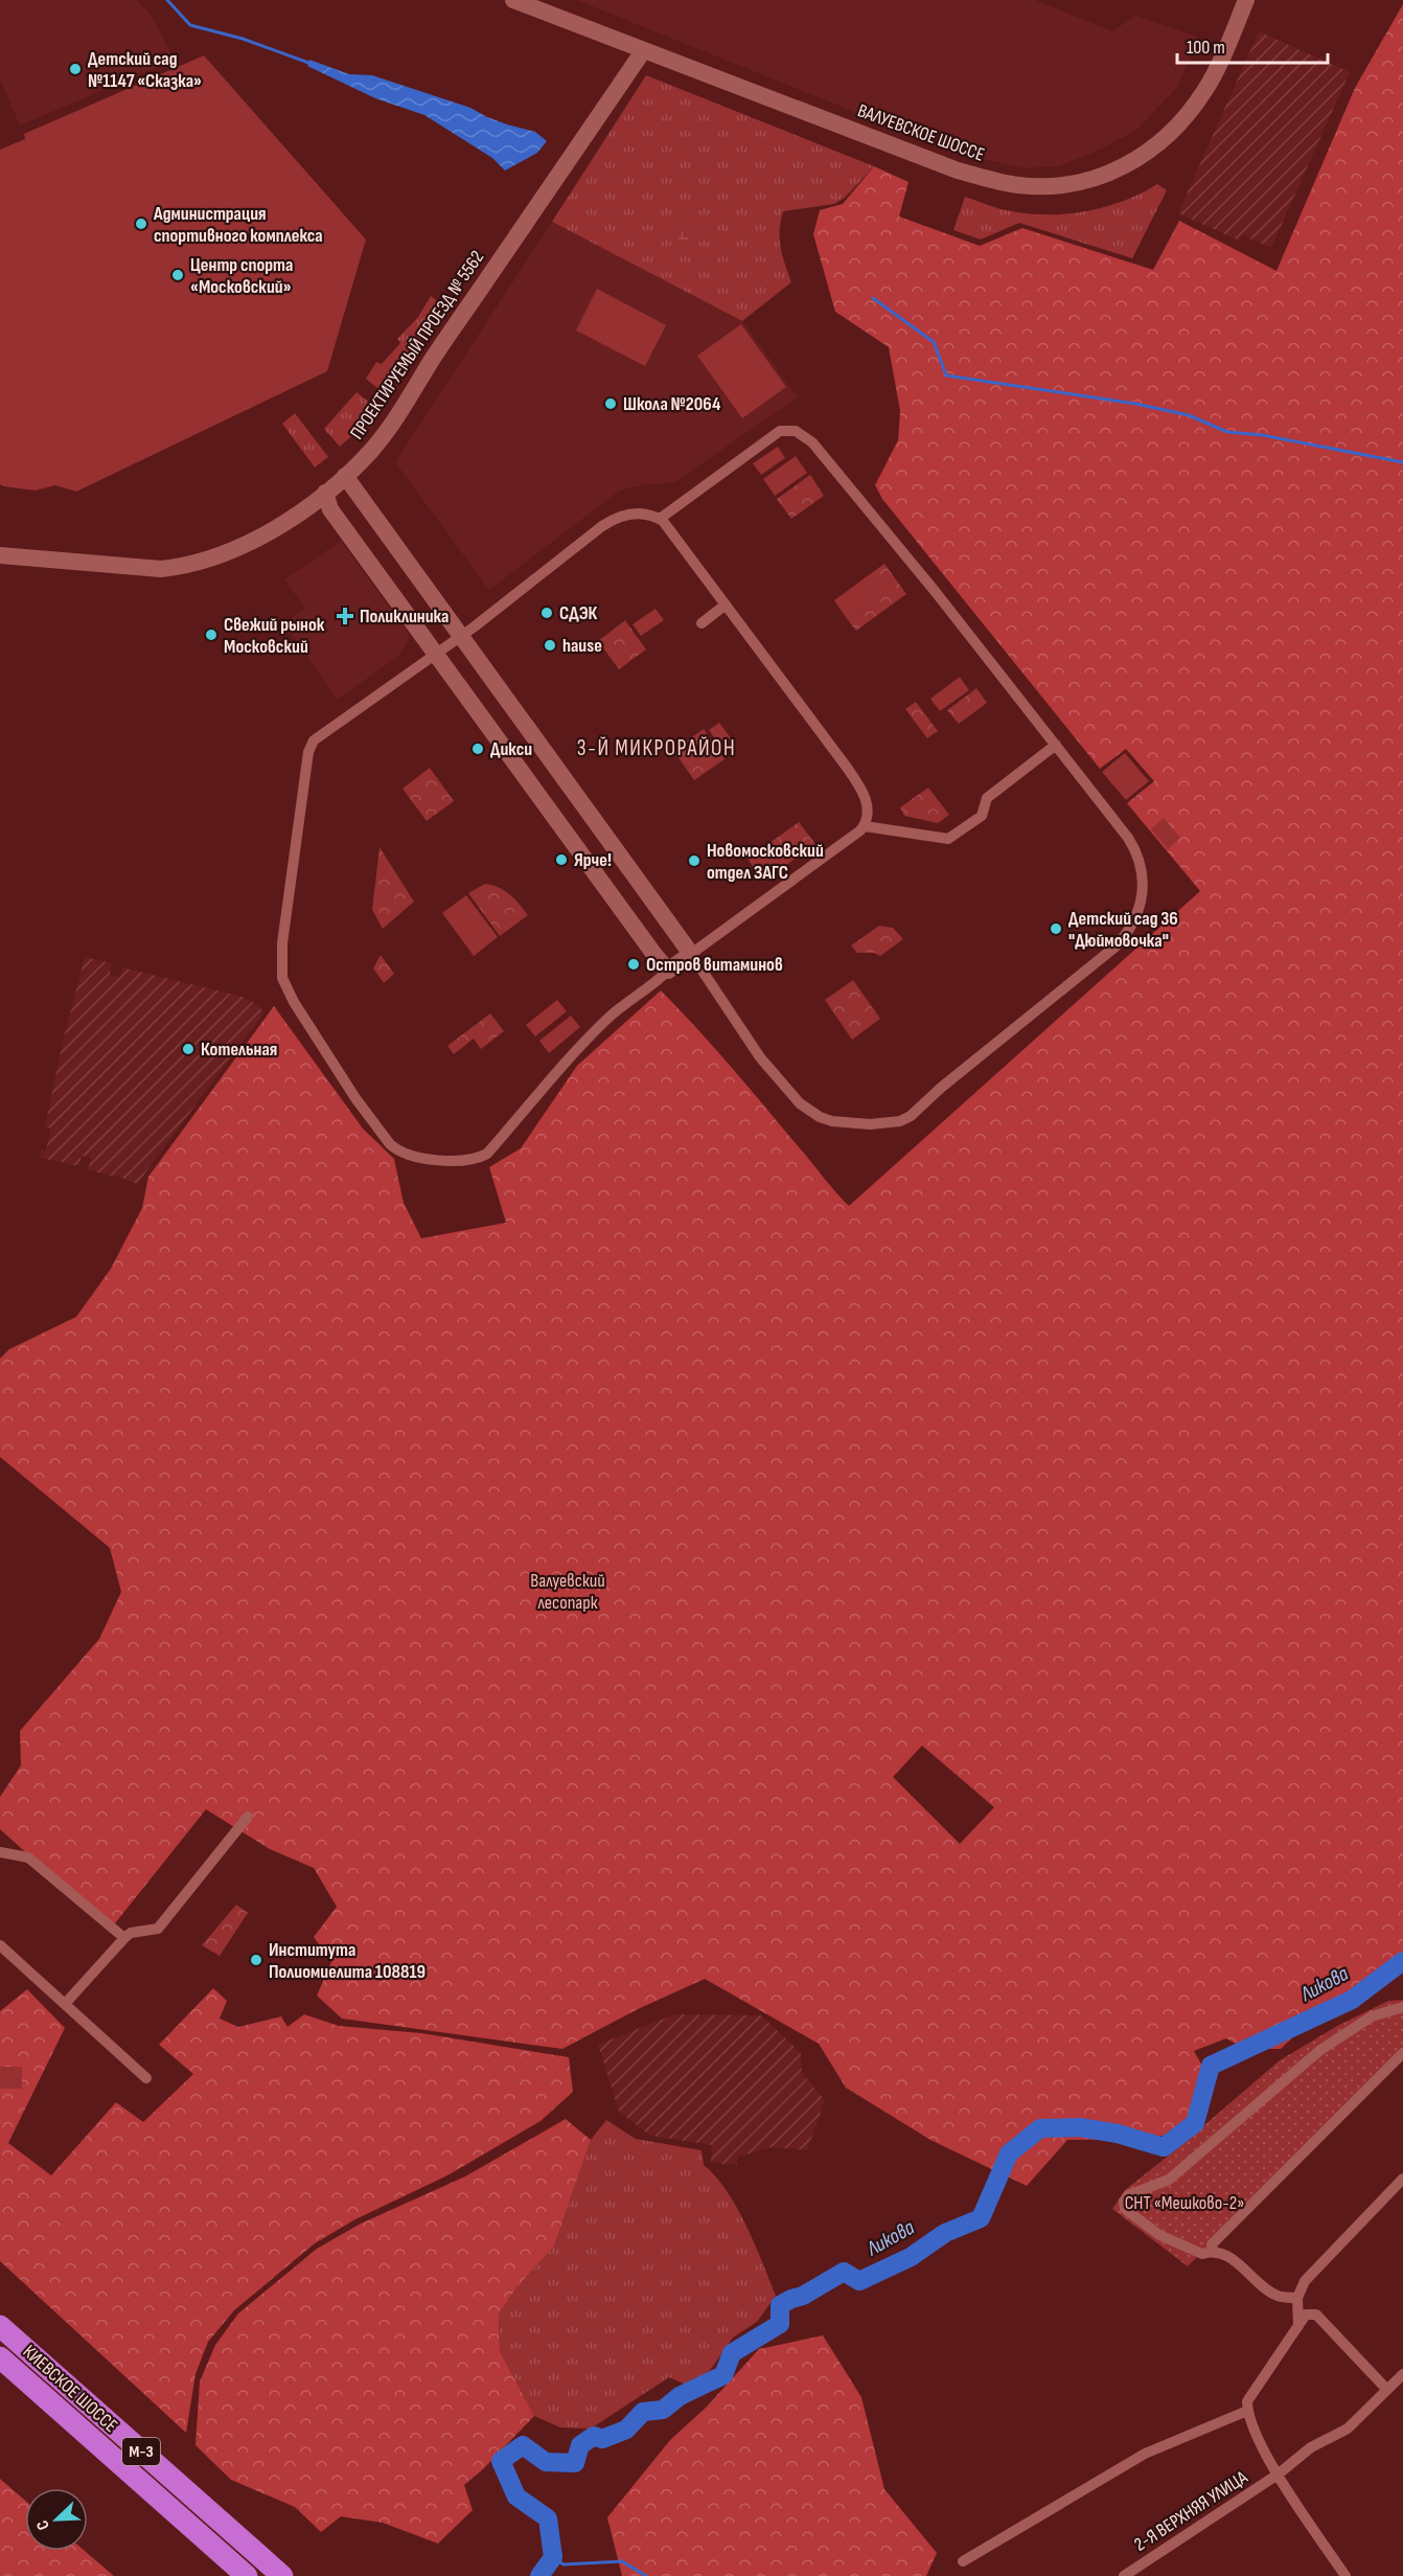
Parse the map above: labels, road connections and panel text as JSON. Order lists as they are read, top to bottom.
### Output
{
  "streets": {
    "highway": ["КИЕВСКОЕ ШОССЕ", "М-3"],
    "street": ["ВАЛУЕВСКОЕ ШОССЕ", "ПРОЕКТИРУЕМЫЙ ПРОЕЗД № 5562", "2-Я ВЕРХНЯЯ УЛИЦА"]
  },
  "crossings": [
    ["ВАЛУЕВСКОЕ ШОССЕ", "ПРОЕКТИРУЕМЫЙ ПРОЕЗД № 5562"]
  ],
  "districts": ["3-Й МИКРОРАЙОН"],
  "water": ["Ликова"],
  "parks": ["Валуевский лесопарк", "СНТ «Мешково-2»"],
  "places": {
    "other": [
      "Детский сад №1147 «Сказка»",
      "Администрация спортивного комплекса",
      "Центр спорта «Московский»",
      "Школа №2064",
      "СДЭК",
      "Свежий рынок Московский",
      "hause",
      "Дикси",
      "Ярче!",
      "Новомосковский отдел ЗАГС",
      "Детский сад 36 \"Дюймовочка\"",
      "Остров витаминов",
      "Котельная",
      "Института Полиомиелита 108819"
    ],
    "health": ["Поликлиника"]
  },
  "scale_bar": "100 m",
  "north": "bottom left"
}
